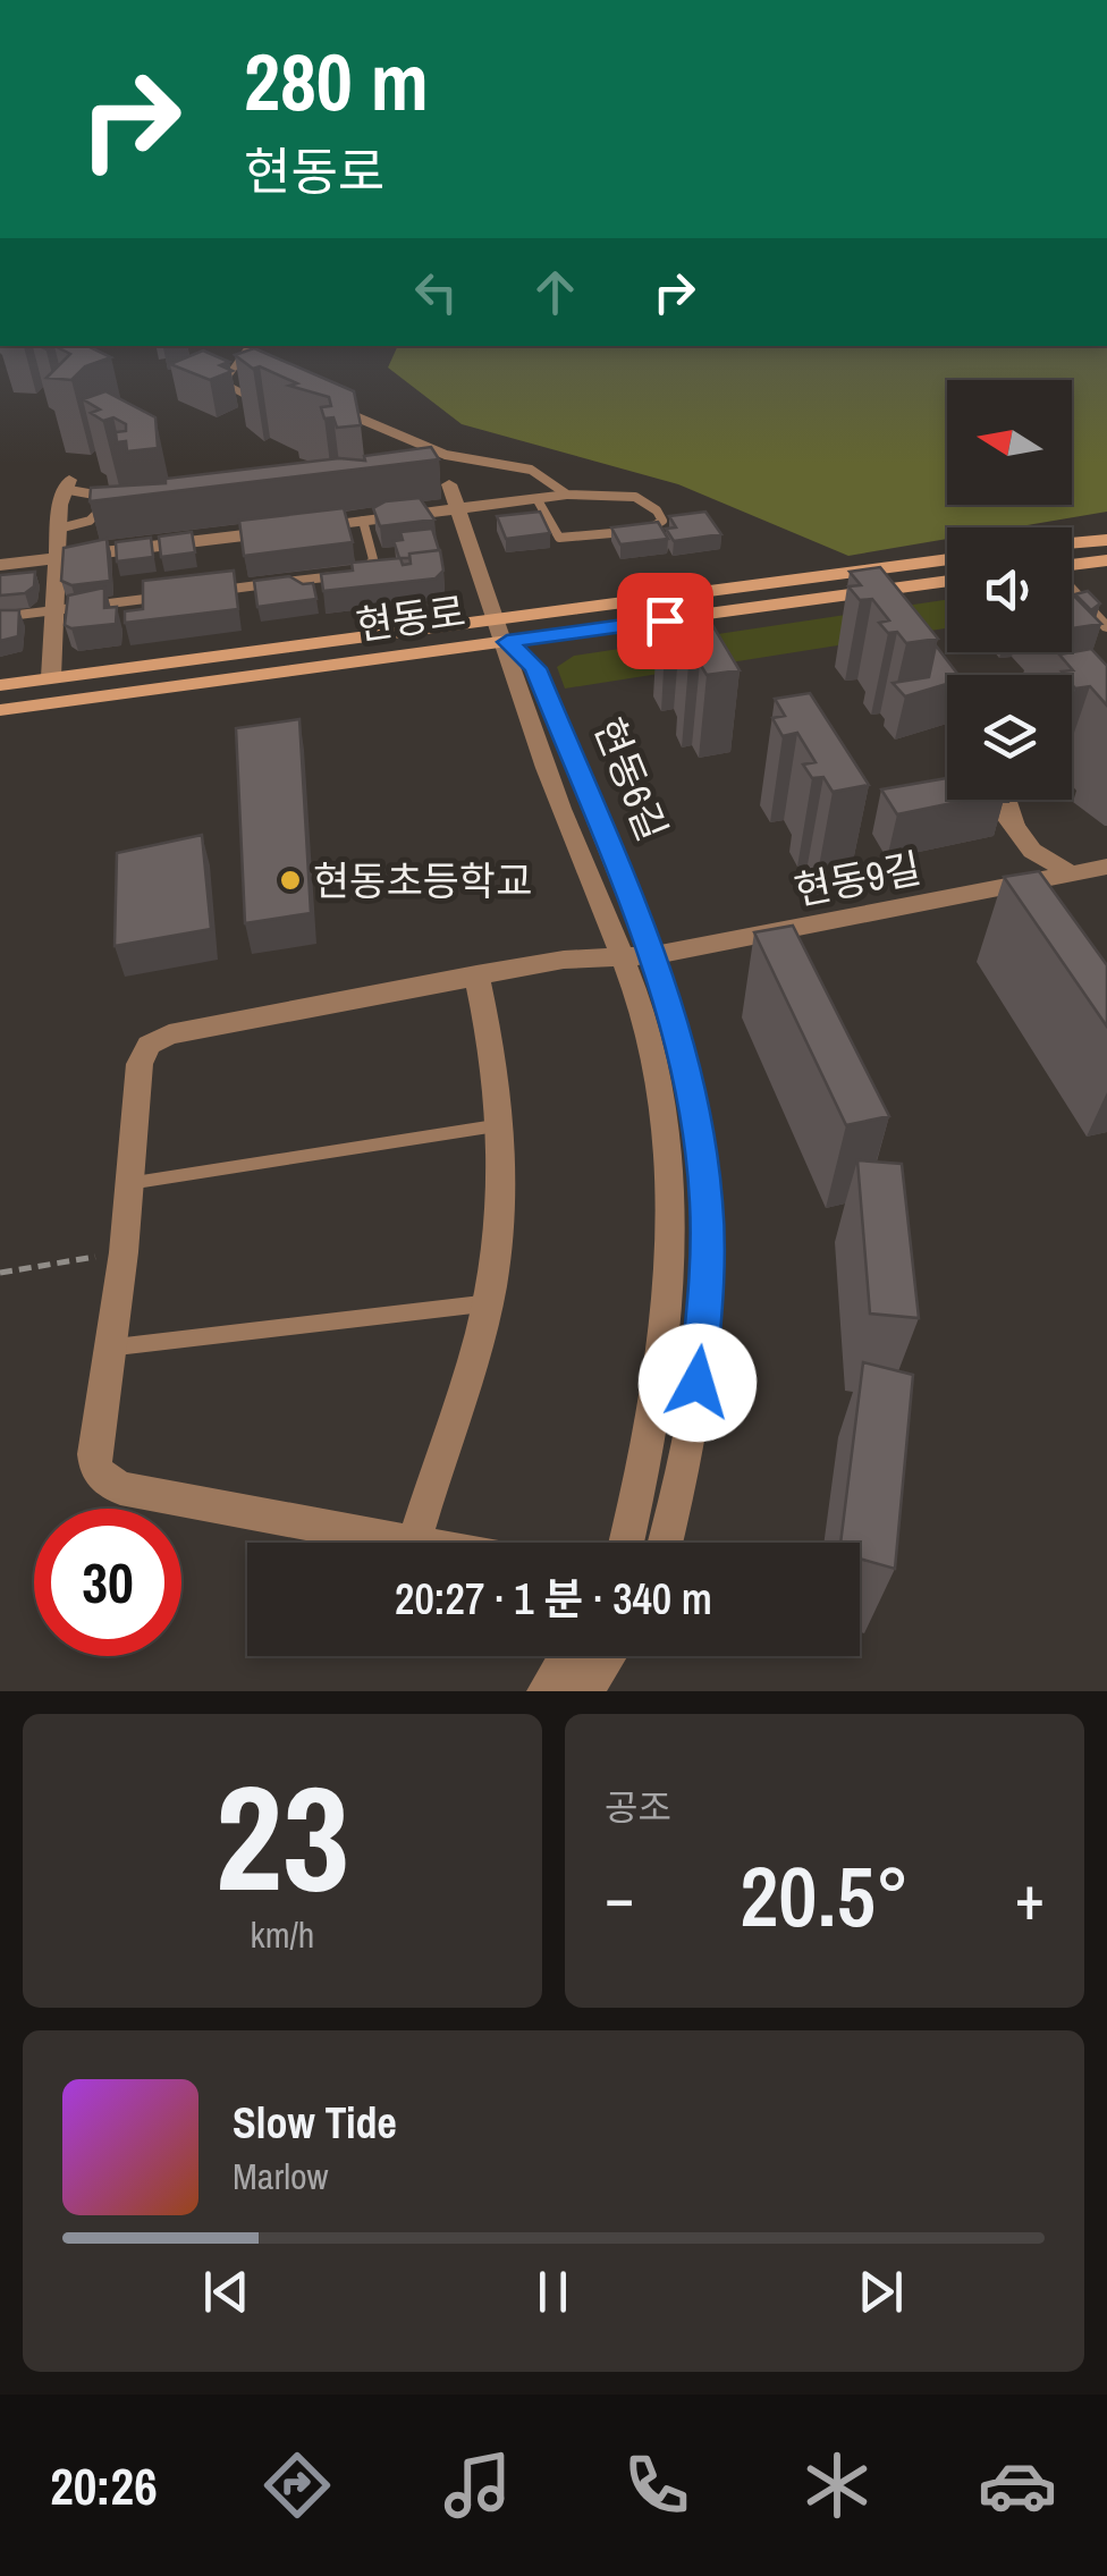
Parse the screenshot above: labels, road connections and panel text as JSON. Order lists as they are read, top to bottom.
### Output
{
  "streets": {
    "main road": ["현동로"],
    "street": ["현동6길", "현동9길"]
  },
  "crossings": [
    ["현동로", "현동6길"],
    ["현동6길", "현동9길"]
  ],
  "places": ["현동초등학교"],
  "north": "left",
  "page": {
    "turn": ["280 m", "현동로"],
    "limit": "30",
    "trip": "20:27 · 1 분 · 340 m",
    "tile": [
      ["23", "km/h"],
      "공조"
    ],
    "heat": ["−", "20.5°", "+"],
    "song": ["Slow Tide", "Marlow"],
    "tabs": "20:26"
  }
}
